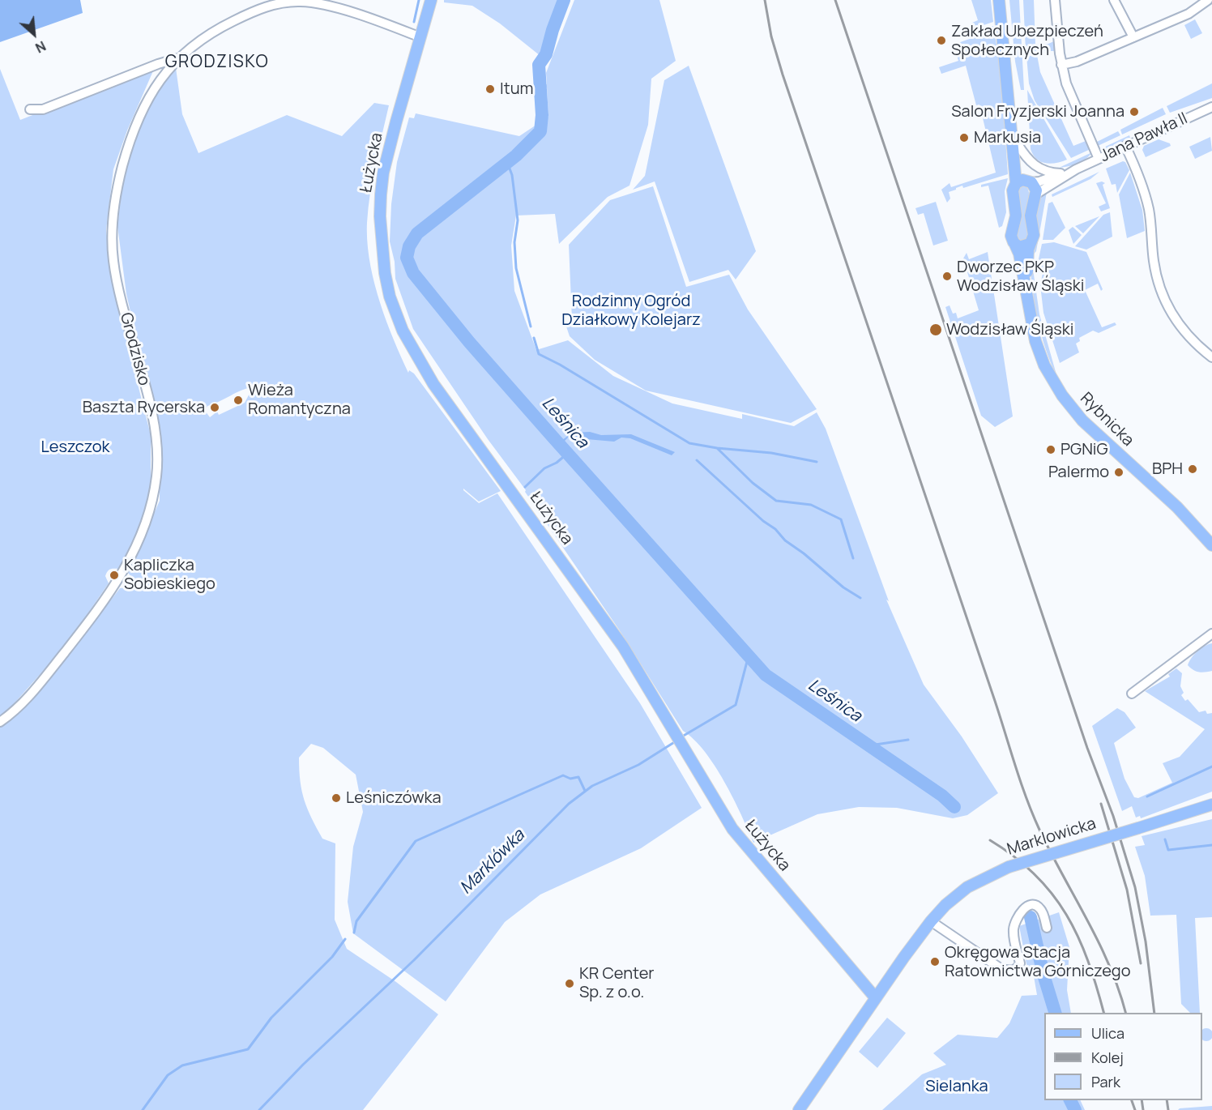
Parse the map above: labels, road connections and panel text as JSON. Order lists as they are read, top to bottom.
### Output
{
  "streets": {
    "main road": ["Łużycka", "Rybnicka", "Marklowicka"],
    "street": ["Jana Pawła II", "Grodzisko"]
  },
  "crossings": [
    ["Jana Pawła II", "Rybnicka"],
    ["Łużycka", "Grodzisko"],
    ["Łużycka", "Marklowicka"]
  ],
  "districts": ["GRODZISKO"],
  "water": ["Leśnica", "Marklówka"],
  "parks": ["Rodzinny Ogród Działkowy Kolejarz", "Leszczok", "Sielanka"],
  "places": [
    "Zakład Ubezpieczeń Społecznych",
    "Itum",
    "Salon Fryzjerski Joanna",
    "Markusia",
    "Dworzec PKP Wodzisław Śląski",
    "Wodzisław Śląski",
    "Wieża Romantyczna",
    "Baszta Rycerska",
    "PGNiG",
    "BPH",
    "Palermo",
    "Kapliczka Sobieskiego",
    "Leśniczówka",
    "Okręgowa Stacja Ratownictwa Górniczego",
    "KR Center Sp. z o.o."
  ],
  "legend": ["Ulica", "Kolej", "Park"],
  "north": "bottom right"
}
